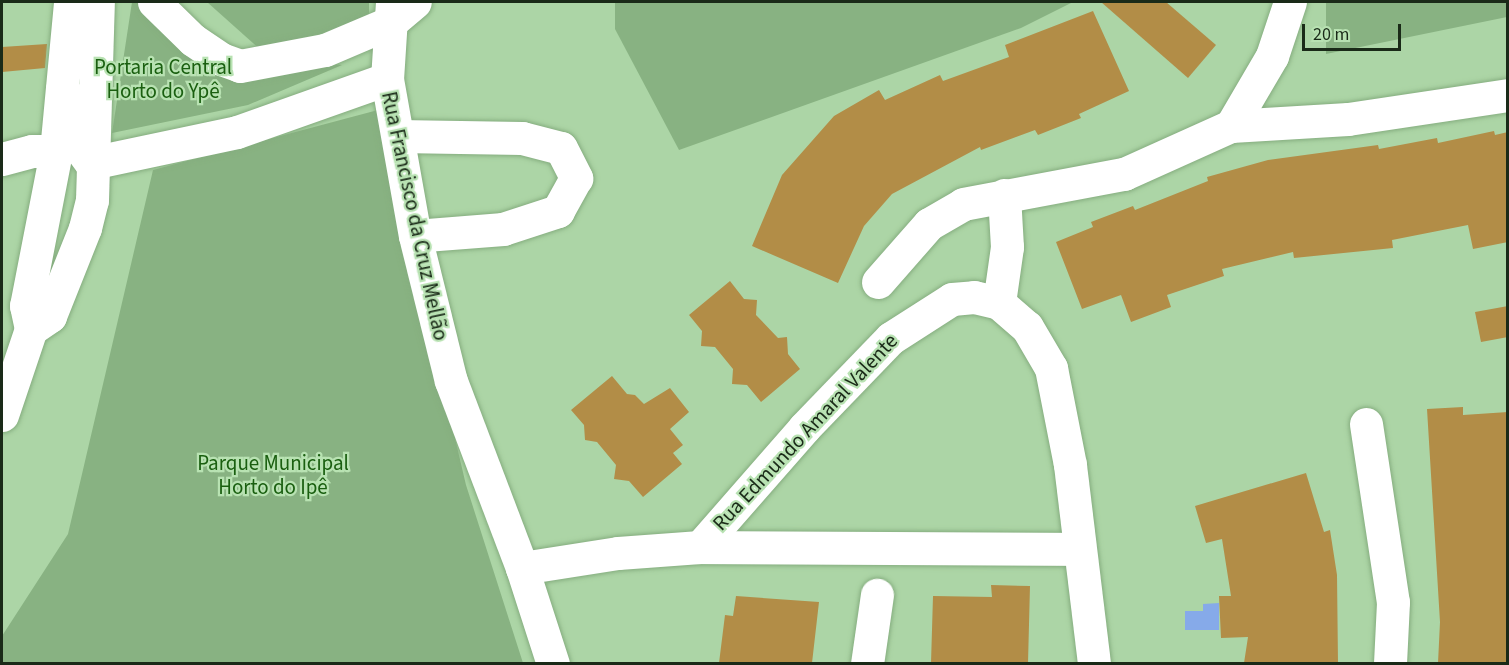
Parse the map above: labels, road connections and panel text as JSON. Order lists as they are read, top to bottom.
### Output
{
  "streets": {
    "street": ["Rua Francisco da Cruz Mellão", "Rua Edmundo Amaral Valente"]
  },
  "crossings": [
    ["Rua Francisco da Cruz Mellão", "Rua Edmundo Amaral Valente"]
  ],
  "parks": ["Portaria Central Horto do Ypê", "Parque Municipal Horto do Ipê"],
  "scale_bar": "20 m"
}
